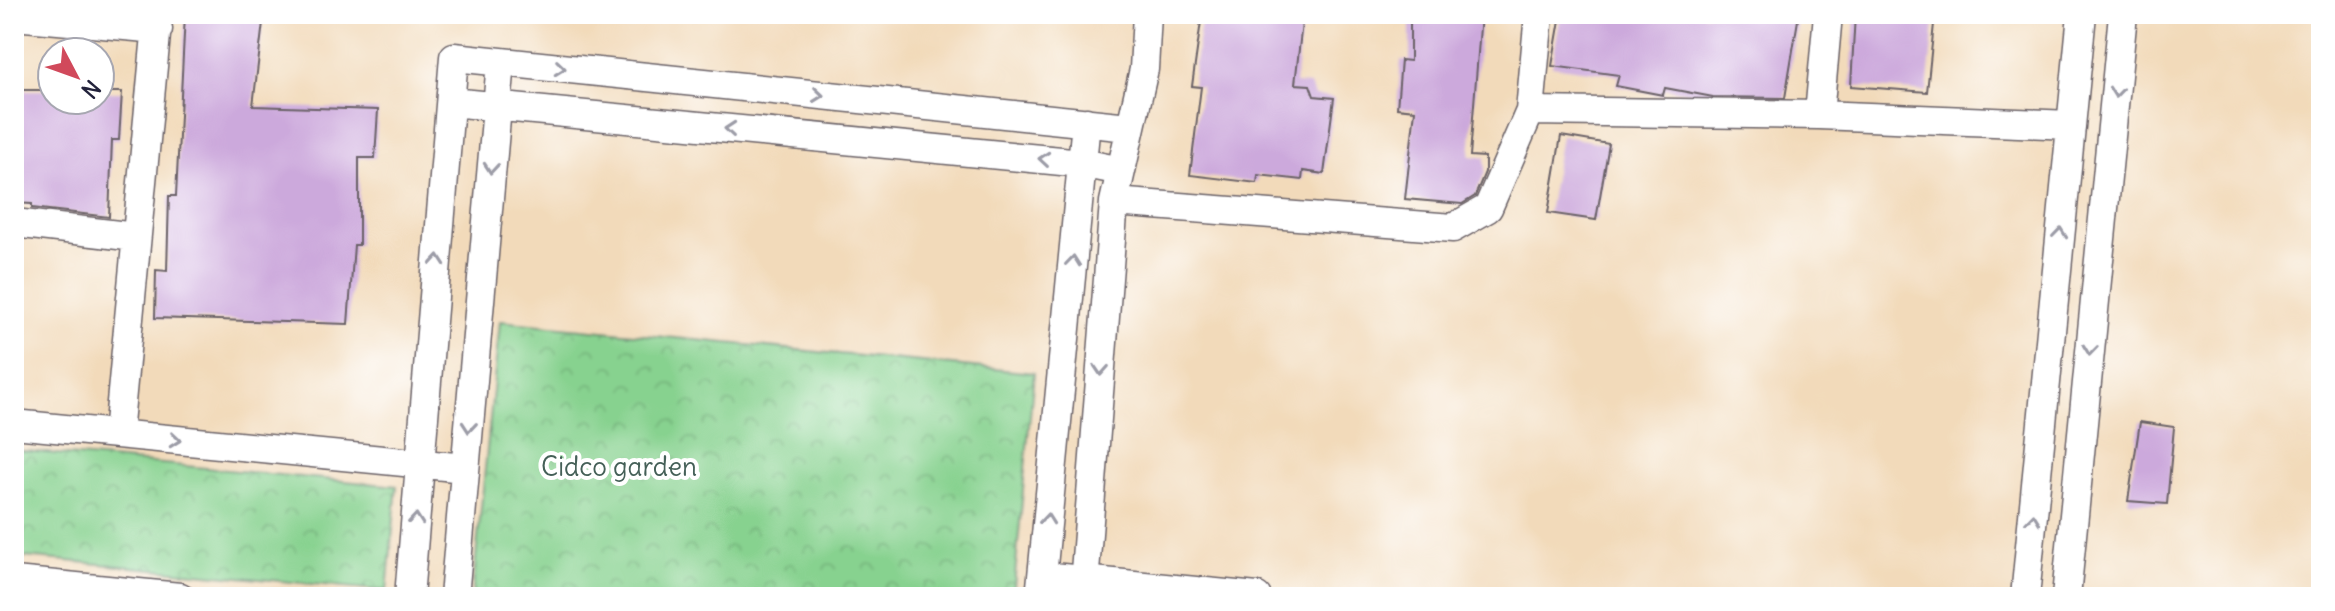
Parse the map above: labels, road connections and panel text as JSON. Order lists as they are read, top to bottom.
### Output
{
  "parks": ["Cidco garden"],
  "north": "bottom right"
}
